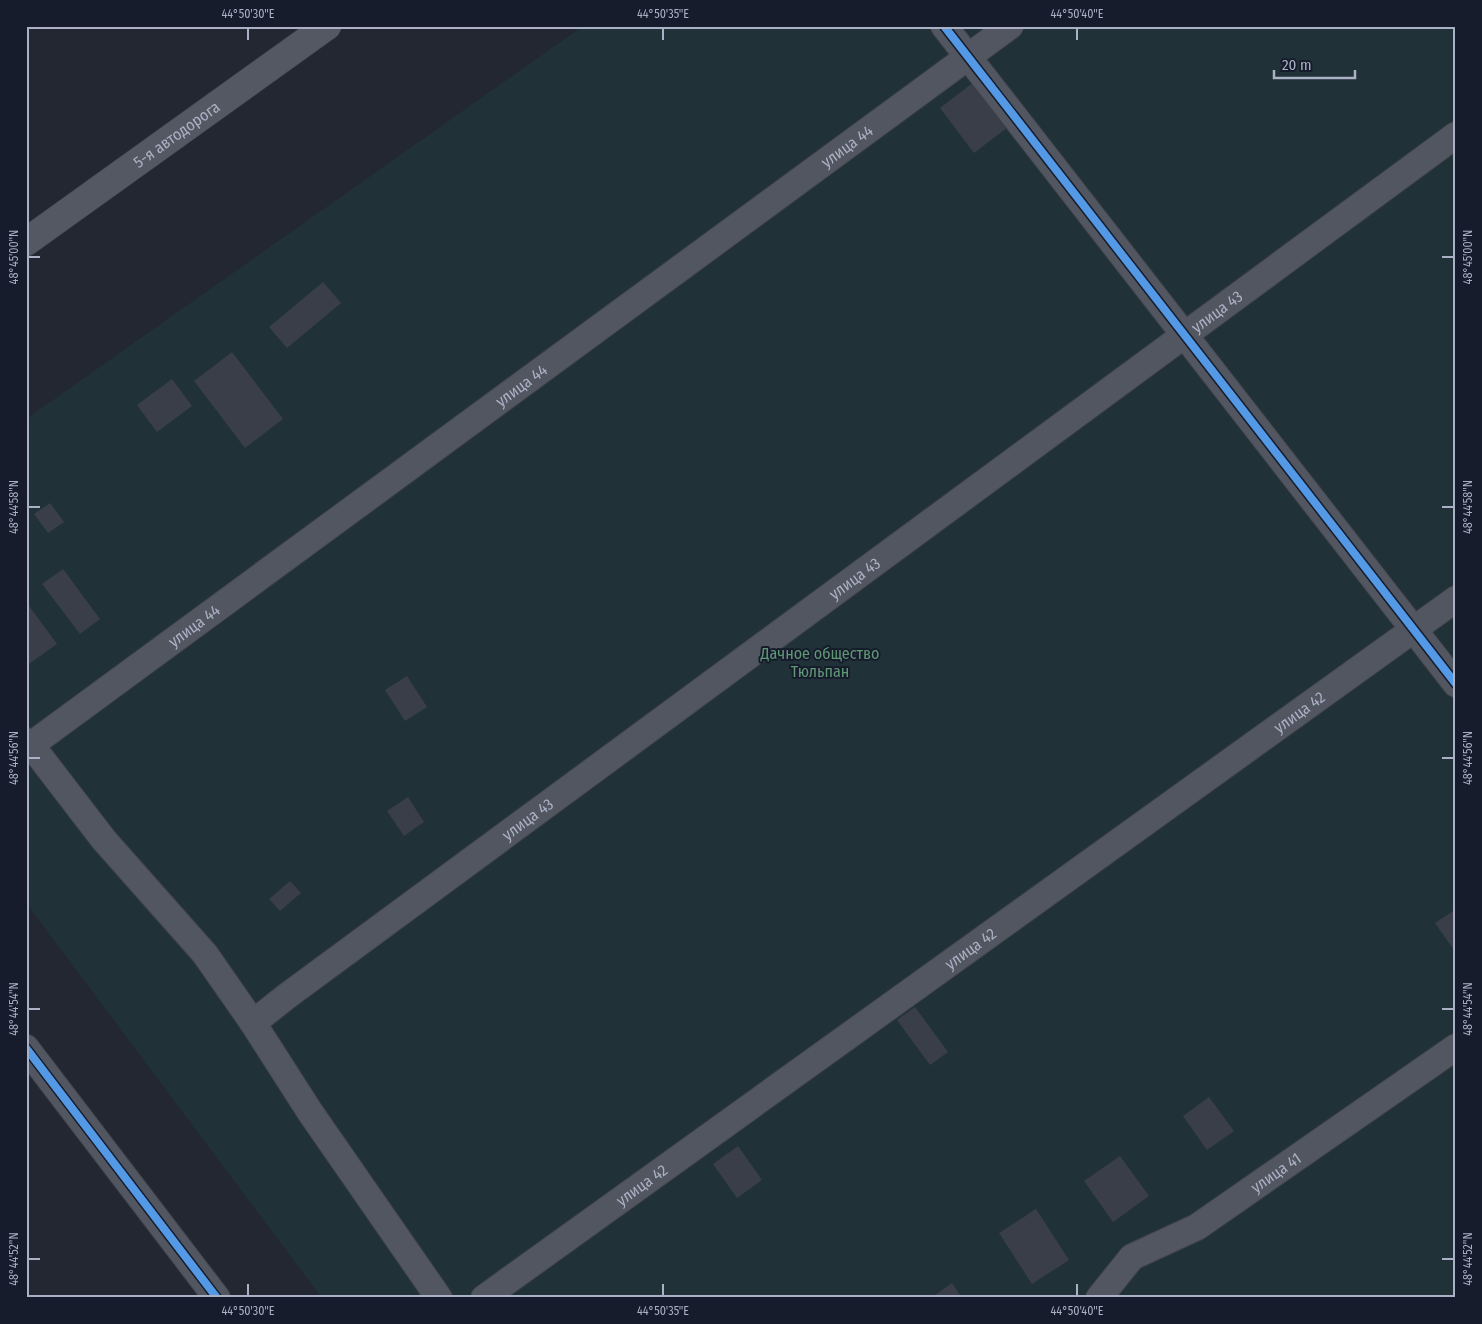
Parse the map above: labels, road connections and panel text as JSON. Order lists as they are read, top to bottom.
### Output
{
  "streets": {
    "main road": ["5-я автодорога"],
    "street": [
      "улица 44",
      "улица 43",
      "улица 42",
      "улица 41"
    ]
  },
  "parks": ["Дачное общество Тюльпан"],
  "scale_bar": "20 m",
  "coordinates": [
    "44°50'30\"E",
    "44°50'35\"E",
    "44°50'40\"E",
    "48°45'00\"N",
    "48°44'58\"N",
    "48°44'56\"N",
    "48°44'54\"N",
    "48°44'52\"N"
  ]
}
